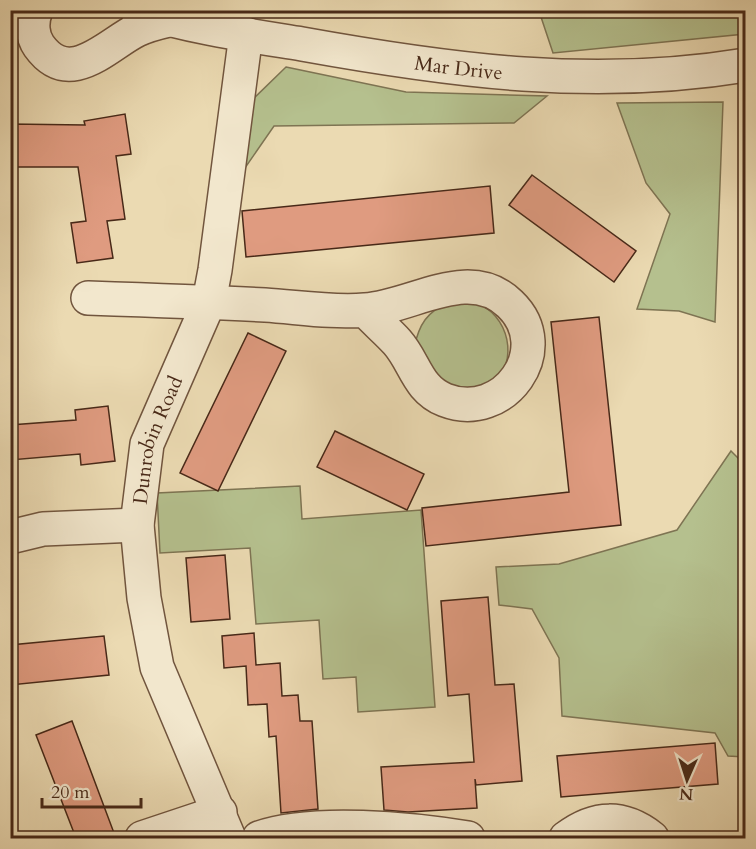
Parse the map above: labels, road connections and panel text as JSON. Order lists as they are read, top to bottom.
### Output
{
  "streets": {
    "street": ["Mar Drive", "Dunrobin Road"]
  },
  "crossings": [
    ["Mar Drive", "Dunrobin Road"]
  ],
  "scale_bar": "20 m",
  "north": "bottom"
}
